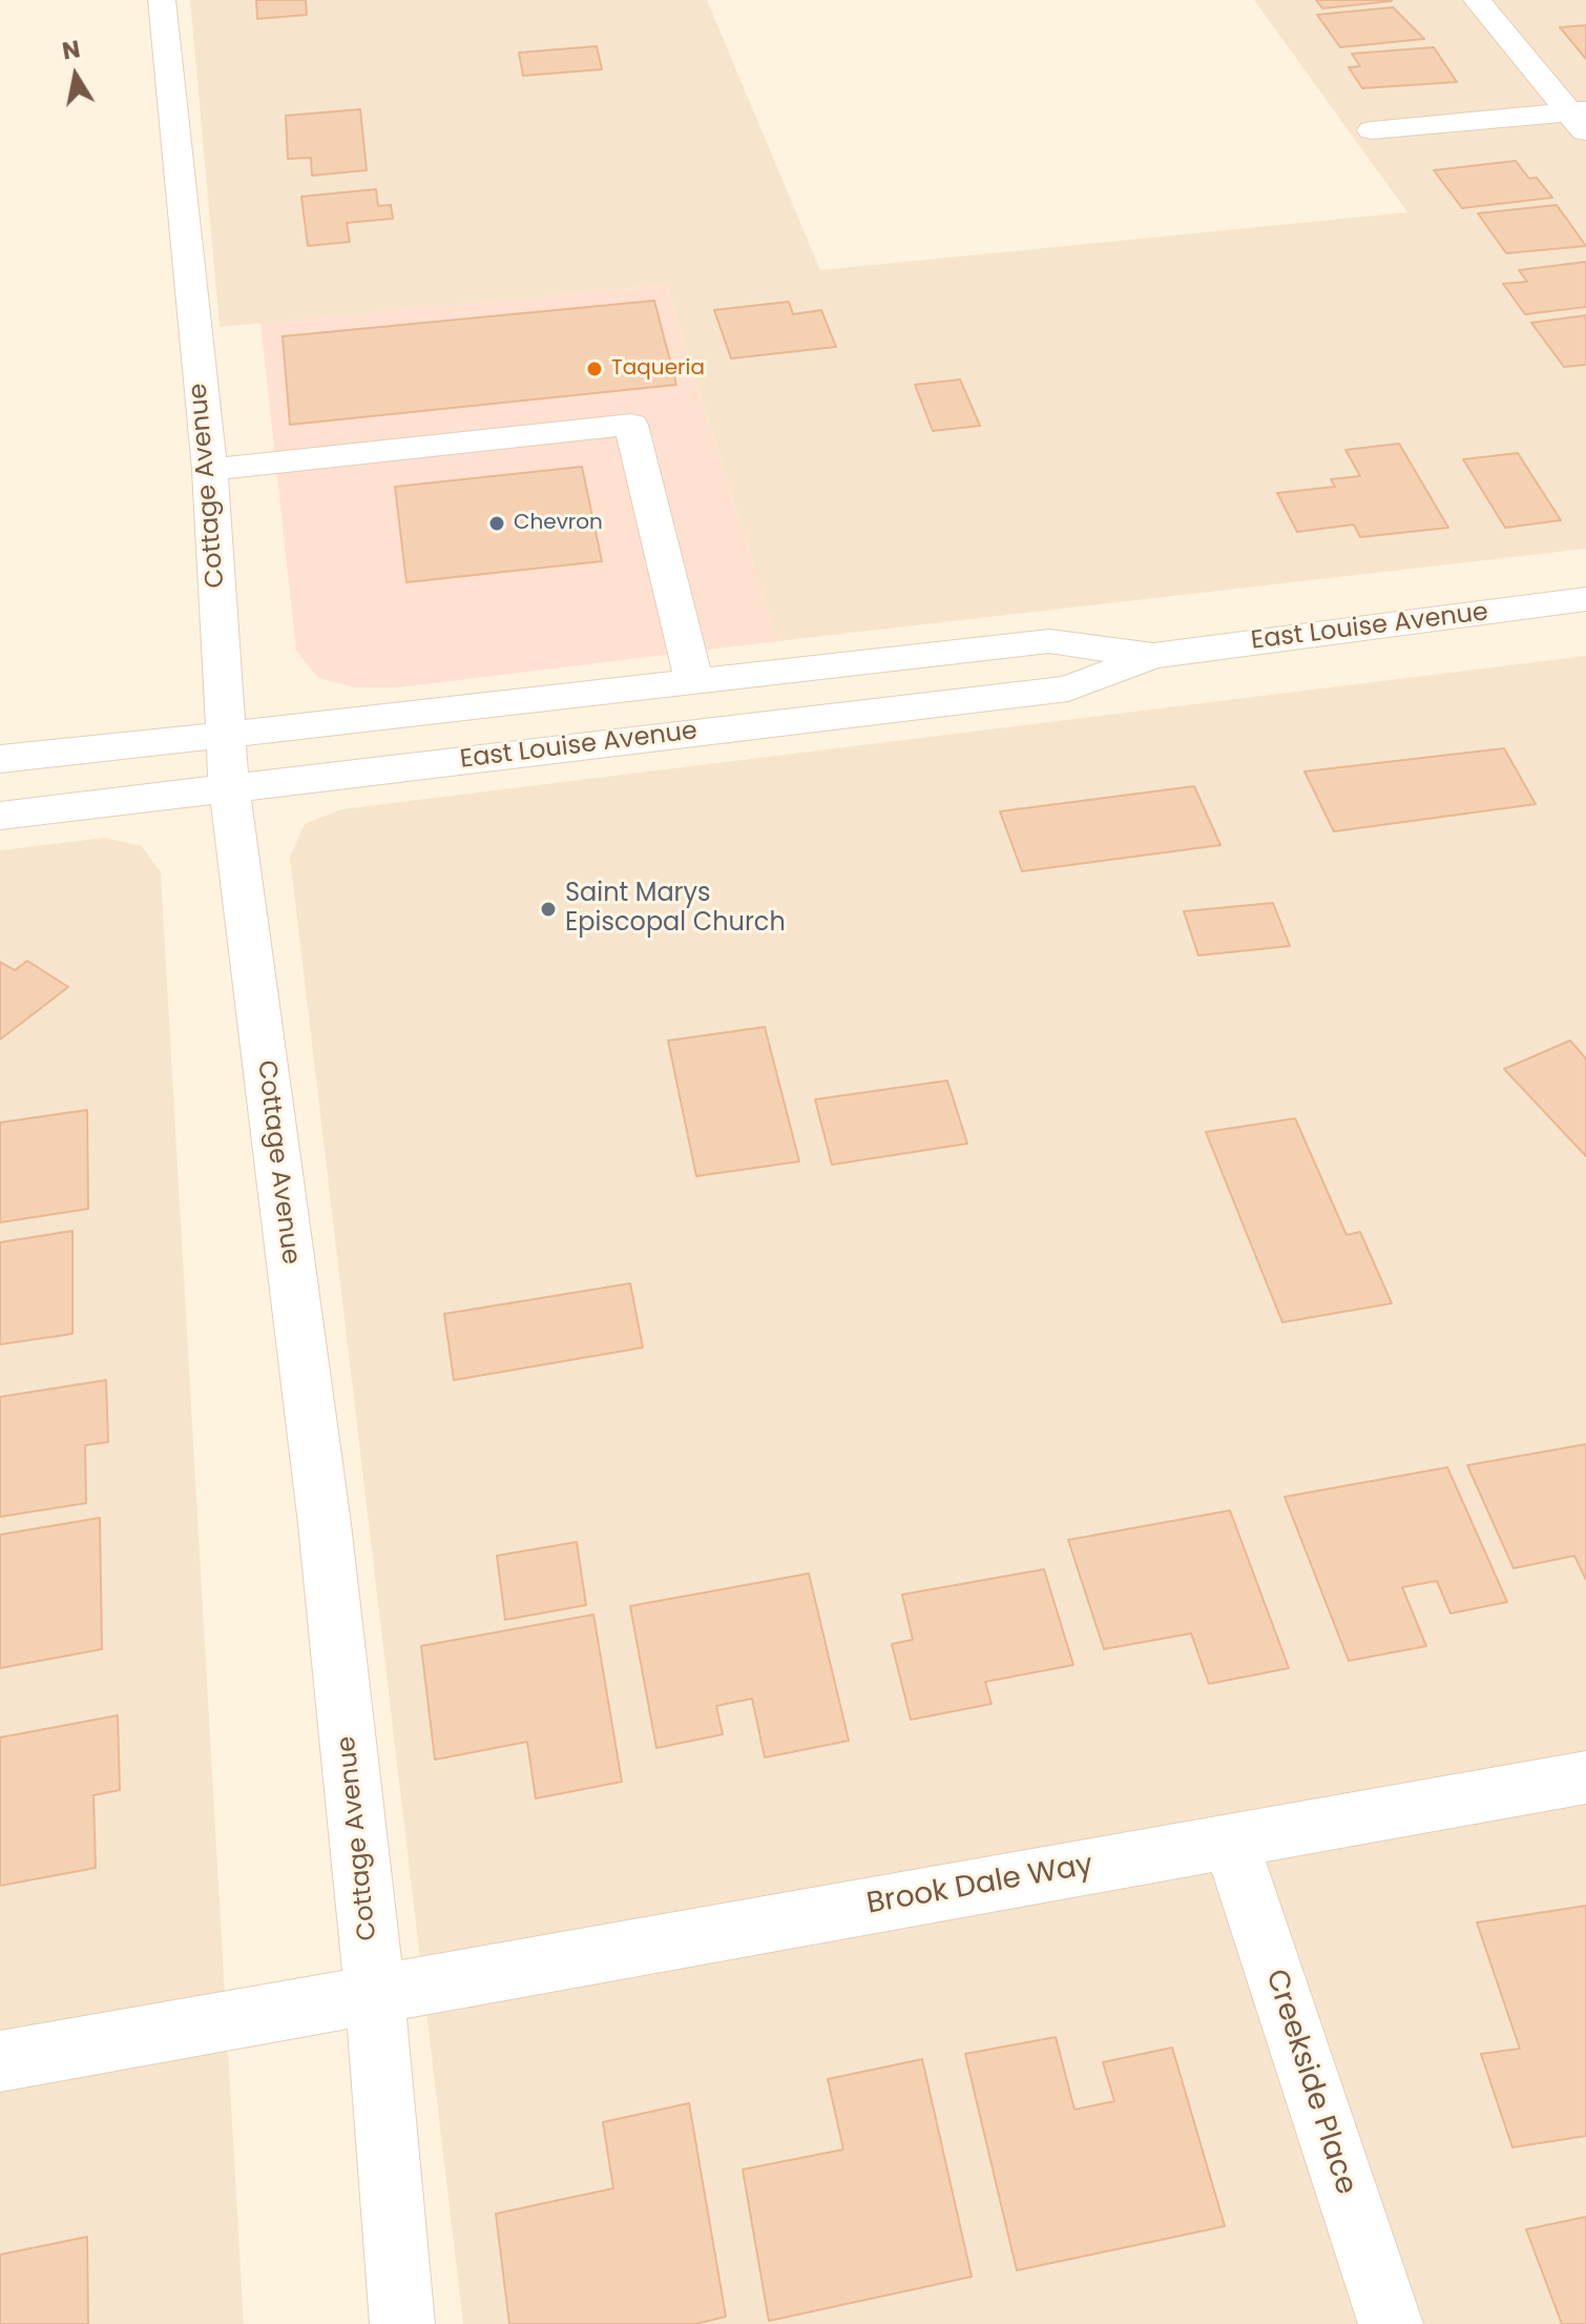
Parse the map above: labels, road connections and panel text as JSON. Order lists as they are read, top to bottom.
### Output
{
  "streets": {
    "street": [
      "Cottage Avenue",
      "East Louise Avenue",
      "Brook Dale Way",
      "Creekside Place"
    ]
  },
  "crossings": [
    ["Cottage Avenue", "East Louise Avenue"],
    ["Cottage Avenue", "Brook Dale Way"],
    ["Brook Dale Way", "Creekside Place"]
  ],
  "places": ["Taqueria", "Chevron", "Saint Marys Episcopal Church"],
  "north": "top"
}
